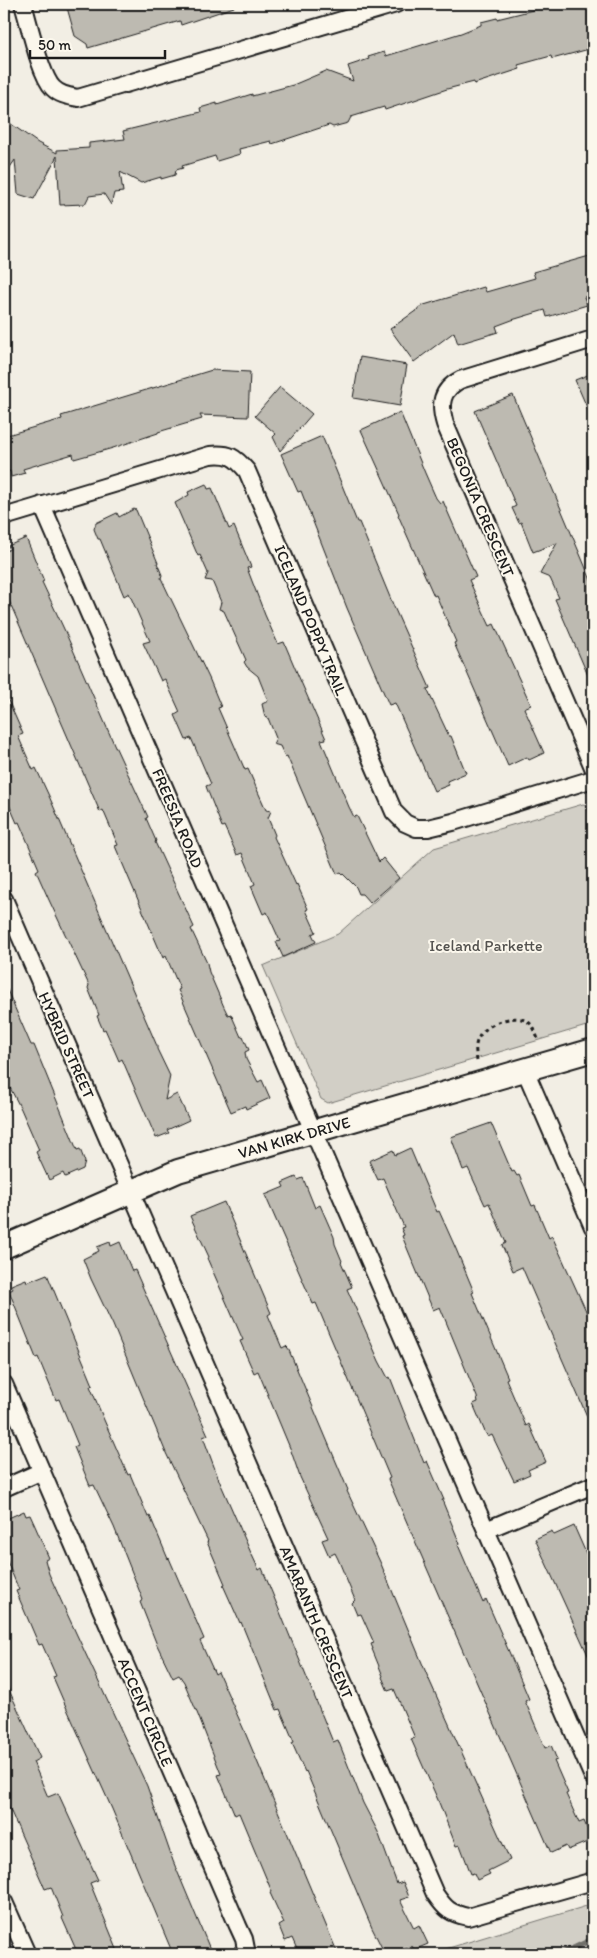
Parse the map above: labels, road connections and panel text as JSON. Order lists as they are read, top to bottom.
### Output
{
  "streets": {
    "street": [
      "BEGONIA CRESCENT",
      "ICELAND POPPY TRAIL",
      "FREESIA ROAD",
      "HYBRID STREET",
      "VAN KIRK DRIVE",
      "AMARANTH CRESCENT",
      "ACCENT CIRCLE"
    ]
  },
  "crossings": [
    ["ICELAND POPPY TRAIL", "FREESIA ROAD"],
    ["FREESIA ROAD", "VAN KIRK DRIVE"],
    ["HYBRID STREET", "VAN KIRK DRIVE"],
    ["HYBRID STREET", "AMARANTH CRESCENT"],
    ["VAN KIRK DRIVE", "AMARANTH CRESCENT"]
  ],
  "parks": ["Iceland Parkette"],
  "scale_bar": "50 m"
}
